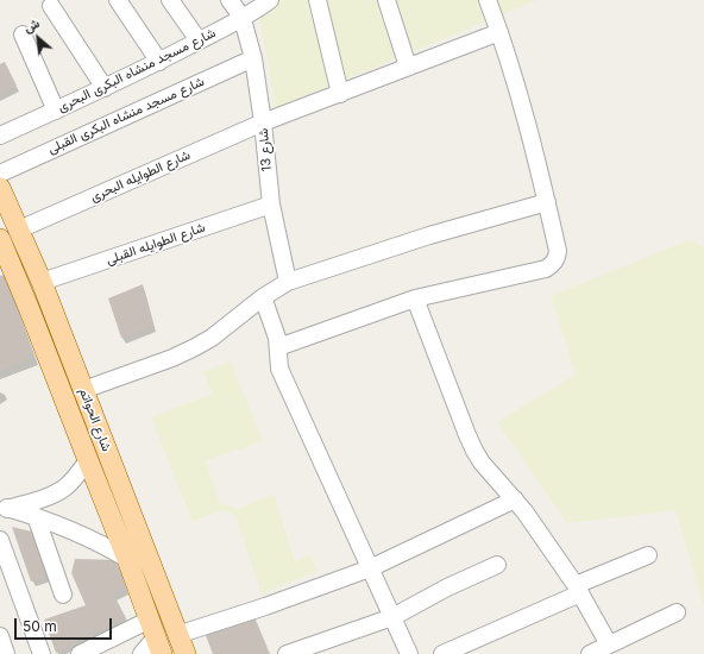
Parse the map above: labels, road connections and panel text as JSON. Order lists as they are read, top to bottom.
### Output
{
  "streets": {
    "main road": ["شارع الحواتم"],
    "street": [
      "شارع مسجد منشاه البكرى البحرى",
      "شارع مسجد منشاه البكرى القبلى",
      "شارع 13",
      "شارع الطوايله البحرى",
      "شارع الطوايله القبلى"
    ]
  },
  "crossings": [
    ["شارع مسجد منشاه البكرى البحرى", "شارع 13"],
    ["شارع مسجد منشاه البكرى القبلى", "شارع 13"],
    ["شارع 13", "شارع الطوايله البحرى"],
    ["شارع 13", "شارع الطوايله القبلى"],
    ["شارع الطوايله البحرى", "شارع الحواتم"],
    ["شارع الطوايله القبلى", "شارع الحواتم"]
  ],
  "scale_bar": "50 m",
  "north": "top left"
}
